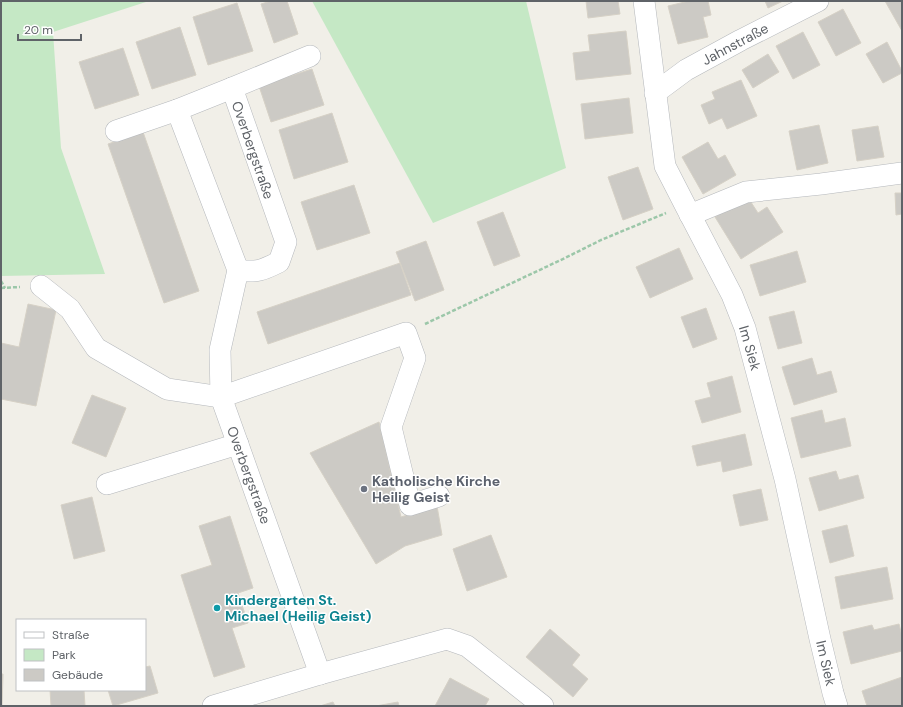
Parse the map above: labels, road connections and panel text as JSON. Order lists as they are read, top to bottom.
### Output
{
  "streets": {
    "street": ["Jahnstraße", "Overbergstraße", "Im Siek"]
  },
  "crossings": [
    ["Jahnstraße", "Im Siek"]
  ],
  "places": ["Katholische Kirche Heilig Geist", "Kindergarten St. Michael (Heilig Geist)"],
  "legend": ["Straße", "Park", "Gebäude"],
  "scale_bar": "20 m"
}
